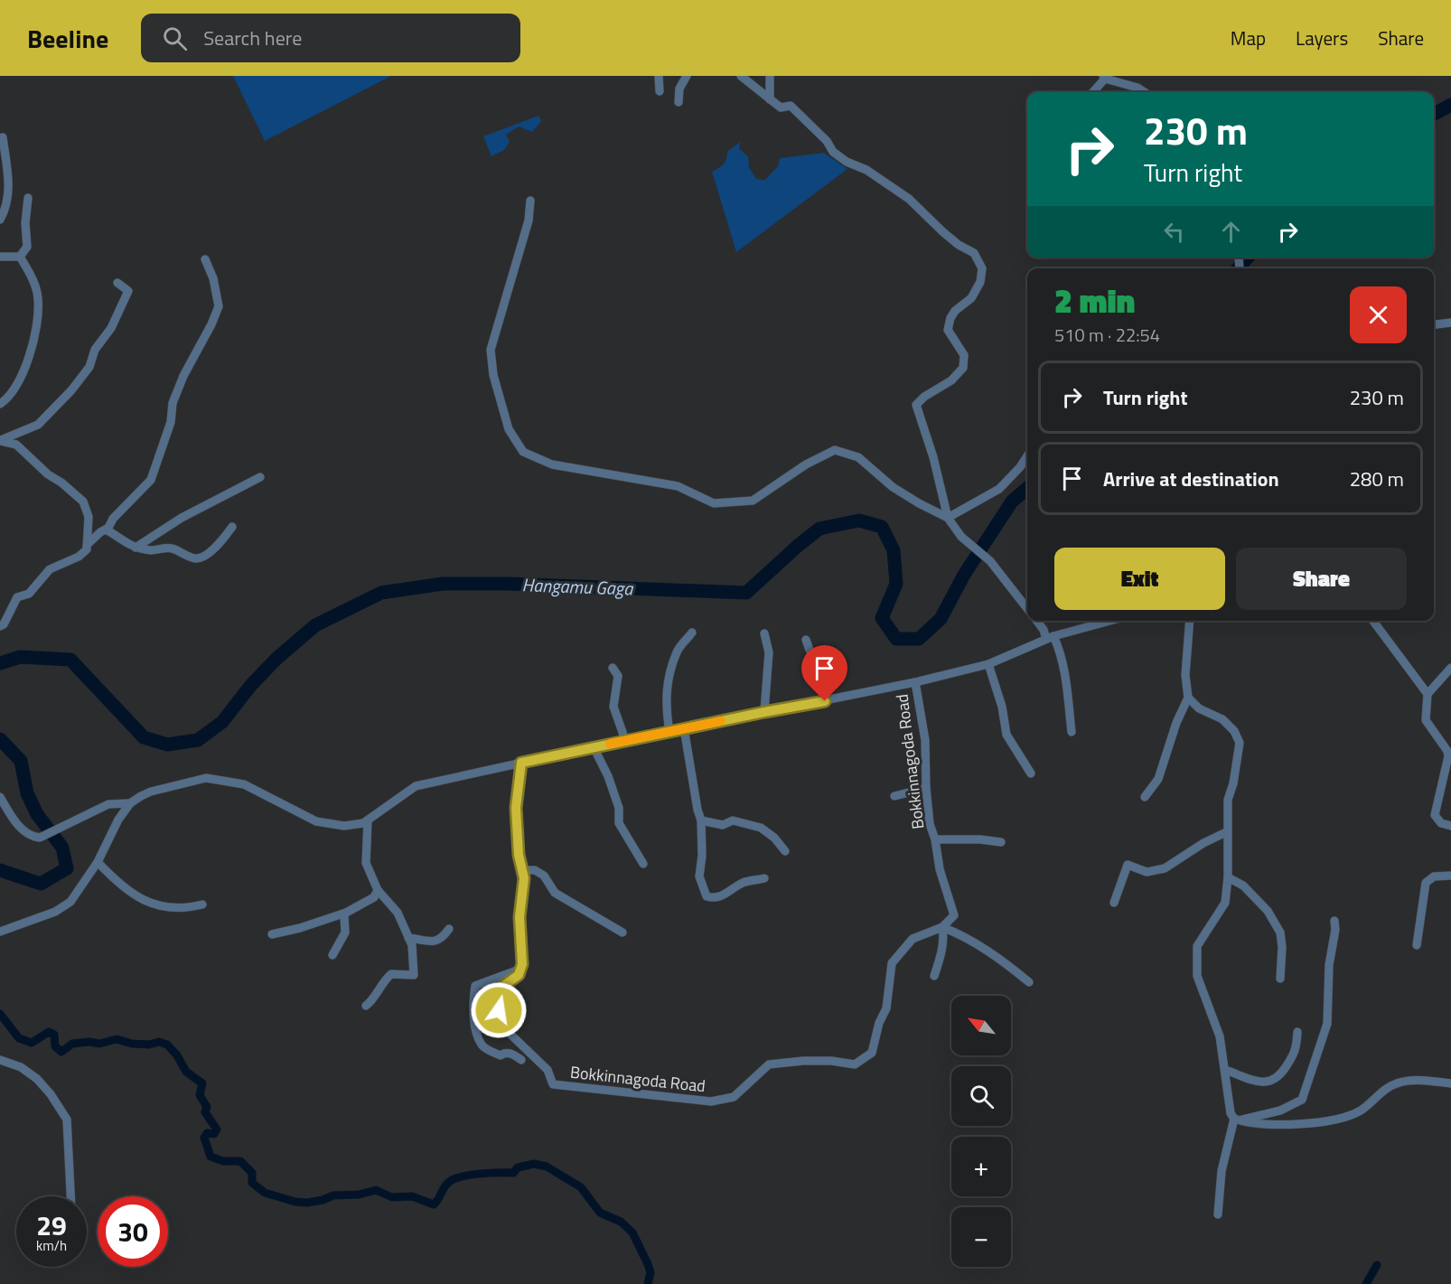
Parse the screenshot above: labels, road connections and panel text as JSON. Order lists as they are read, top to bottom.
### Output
{
  "streets": {
    "street": ["Bokkinnagoda Road"]
  },
  "water": ["Hangamu Gaga"],
  "north": "top left",
  "page": {
    "header": "Beeline",
    "search": "Search here",
    "nav": ["Map", "Layers", "Share"],
    "turn": ["230 m", "Turn right"],
    "heading": ["2 min", "510 m · 22:54"],
    "list": [
      {
        "name": "Turn right",
        "value": "230 m"
      },
      {
        "name": "Arrive at destination",
        "value": "280 m"
      }
    ],
    "buttons": ["Exit", "Share"],
    "map_buttons": ["+", "−"],
    "speed": "29 km/h",
    "limit": "30"
  }
}
